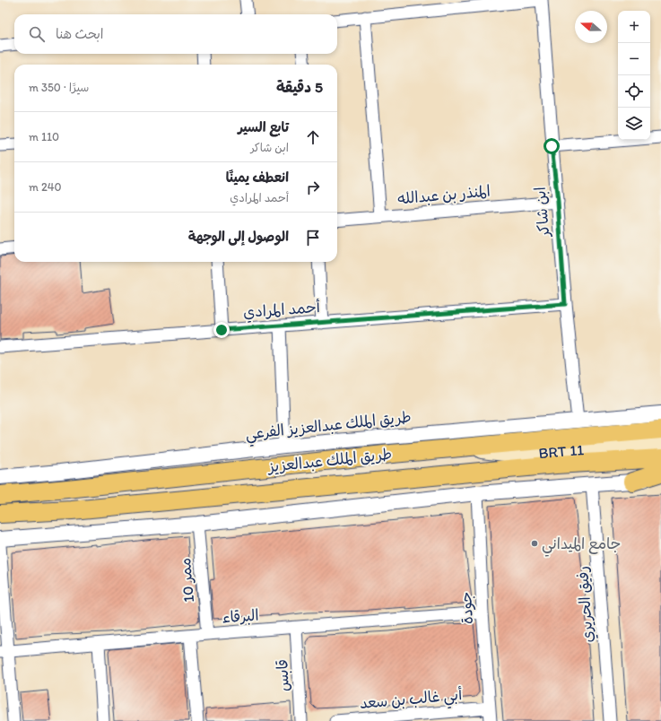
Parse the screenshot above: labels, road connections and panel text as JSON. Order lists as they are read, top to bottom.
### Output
{
  "streets": {
    "main road": ["BRT 11", "طريق الملك عبدالعزيز"],
    "street": [
      "المنذر بن عبدالله",
      "ابن شاكر",
      "أحمد المرادي",
      "طريق الملك عبدالعزيز الفرعي",
      "ممر 10",
      "رفيق الحريري",
      "جودة",
      "البرقاء",
      "قابس",
      "أبي غالب بن سعد"
    ]
  },
  "crossings": [
    ["المنذر بن عبدالله", "ابن شاكر"],
    ["ابن شاكر", "أحمد المرادي"],
    ["ابن شاكر", "طريق الملك عبدالعزيز الفرعي"],
    ["BRT 11", "طريق الملك عبدالعزيز"],
    ["ممر 10", "البرقاء"],
    ["جودة", "البرقاء"],
    ["جودة", "أبي غالب بن سعد"],
    ["البرقاء", "قابس"]
  ],
  "places": ["جامع الميداني"],
  "north": "left",
  "page": {
    "map_buttons": ["+", "−"],
    "search": "ابحث هنا",
    "heading": ["5 دقيقة", "سيرًا · 350 m"],
    "list": [
      ["تابع السير", "ابن شاكر", "110 m"],
      ["انعطف يمينًا", "أحمد المرادي", "240 m"],
      "الوصول إلى الوجهة"
    ]
  }
}
